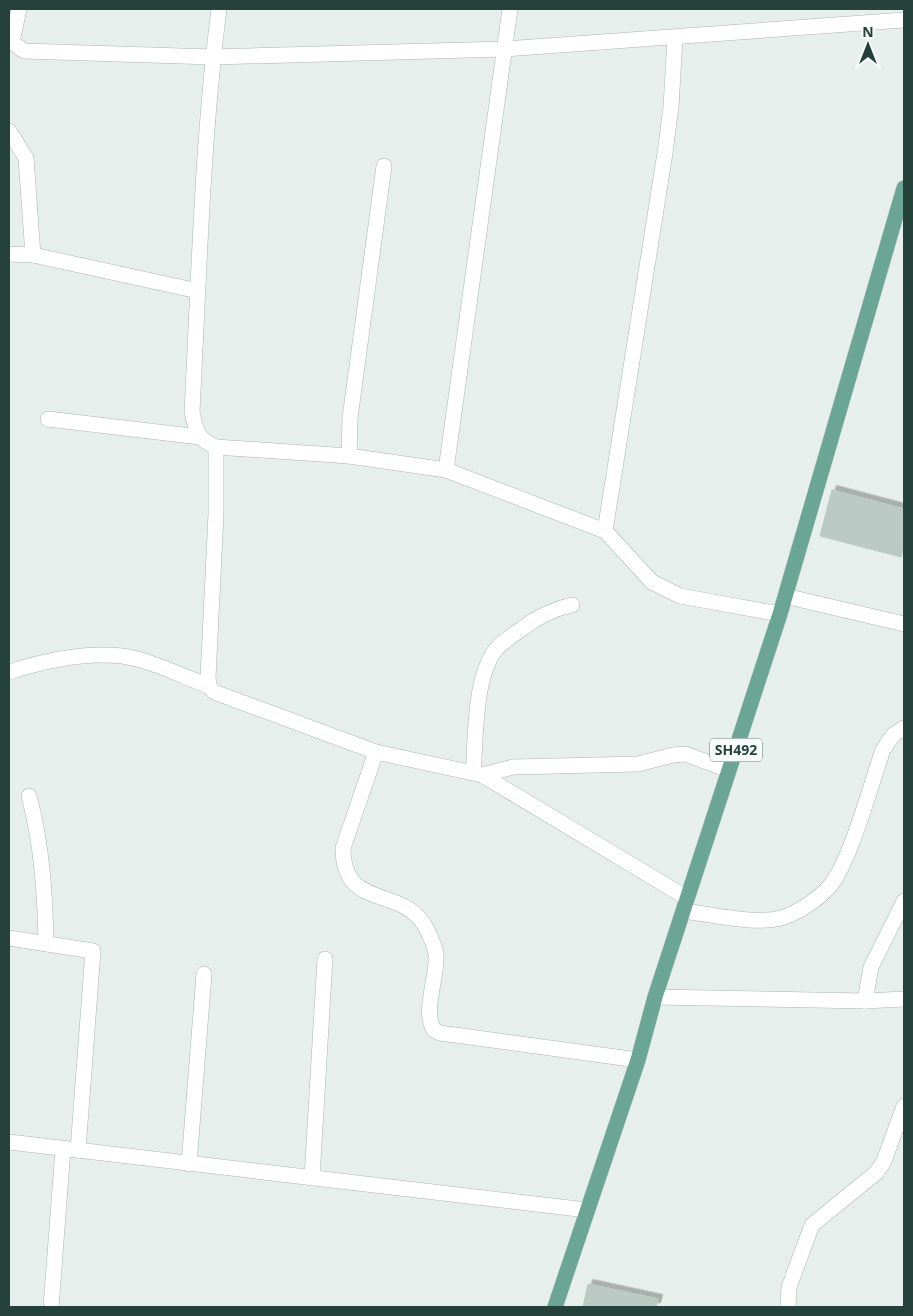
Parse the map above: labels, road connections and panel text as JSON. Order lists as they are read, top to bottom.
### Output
{
  "streets": {
    "main road": ["SH492"]
  },
  "north": "top"
}
